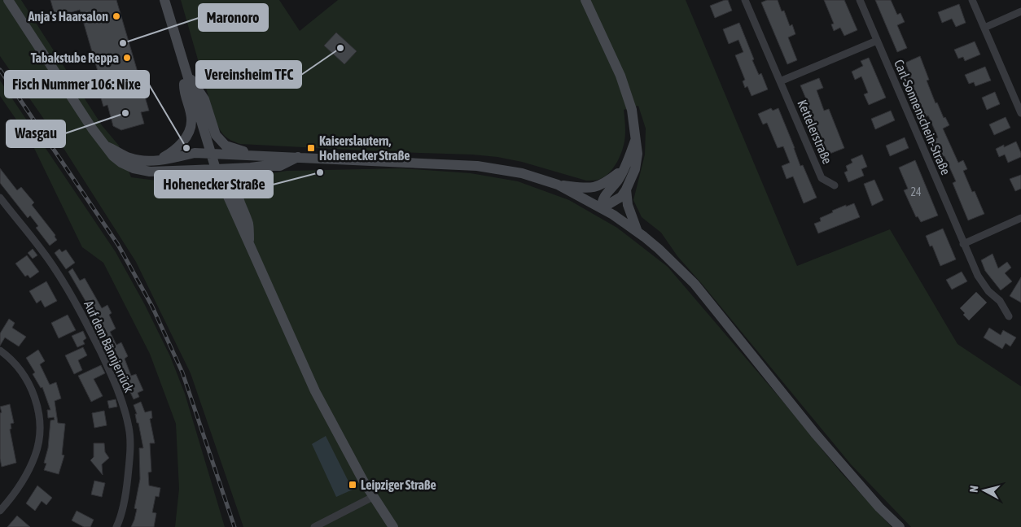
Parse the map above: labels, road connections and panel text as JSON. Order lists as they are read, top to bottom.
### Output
{
  "streets": {
    "street": ["Carl-Sonnenschein-Straße", "Kettelerstraße", "Auf dem Bännjerrück"]
  },
  "places": {
    "other": [
      "Anja's Haarsalon",
      "Maronoro",
      "Vereinsheim TFC",
      "Tabakstube Reppa",
      "Wasgau",
      "Fisch Nummer 106: Nixe",
      "Hohenecker Straße"
    ],
    "transit": ["Kaiserslautern, Hohenecker Straße", "Leipziger Straße"]
  },
  "house_numbers": ["24"],
  "north": "left"
}
